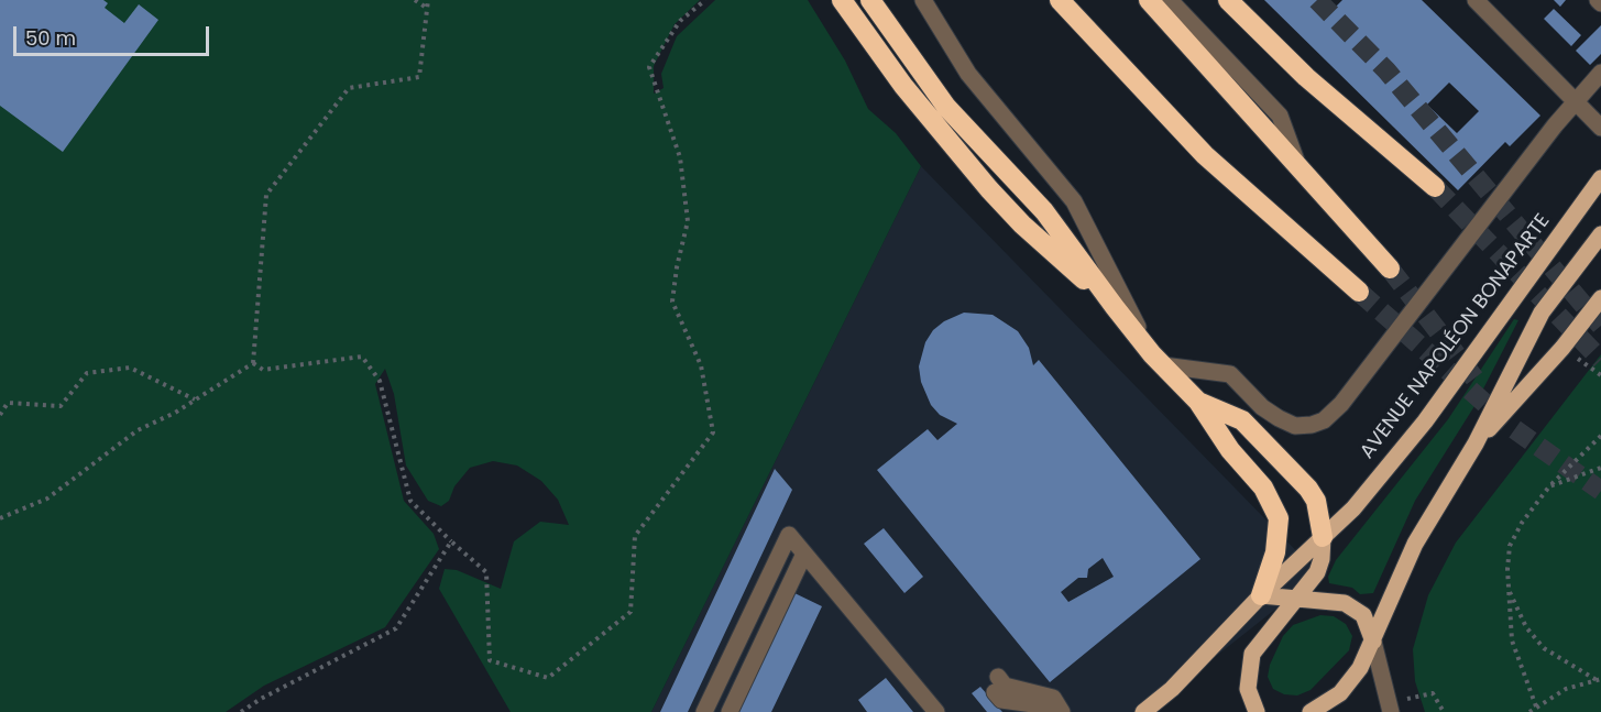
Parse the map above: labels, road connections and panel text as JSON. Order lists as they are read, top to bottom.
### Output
{
  "streets": {
    "main road": ["AVENUE NAPOLÉON BONAPARTE"]
  },
  "scale_bar": "50 m"
}
